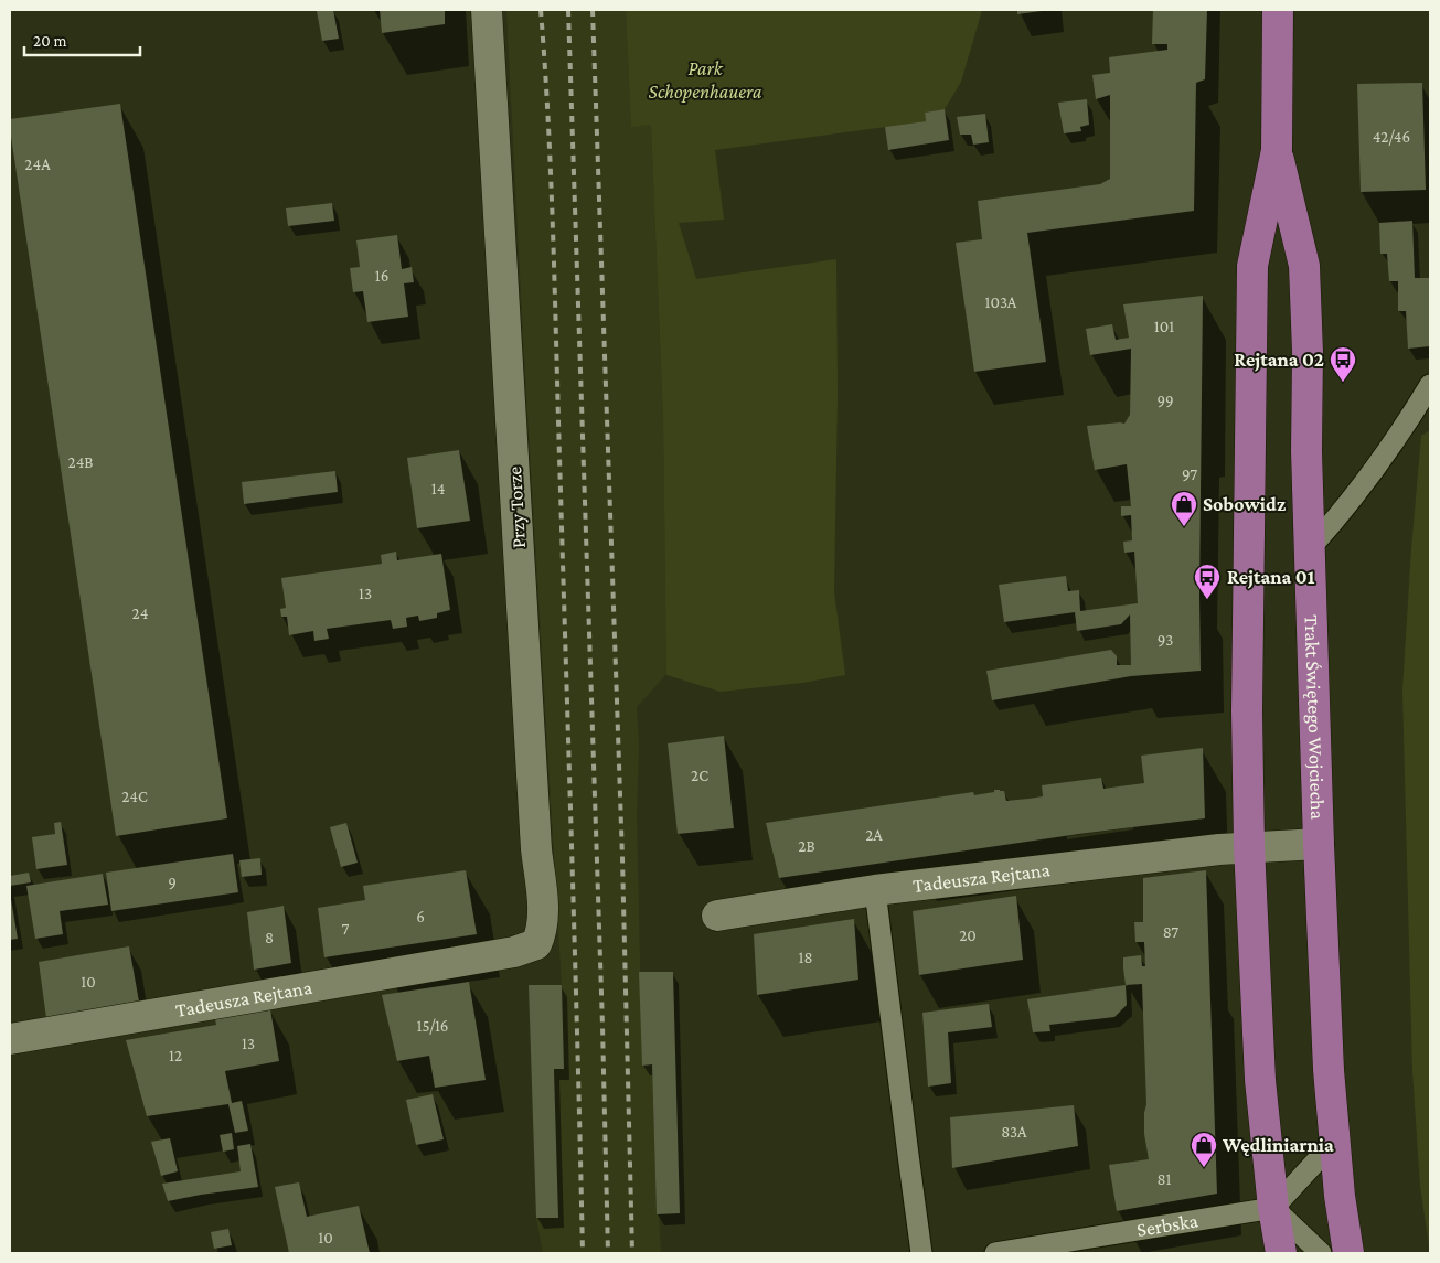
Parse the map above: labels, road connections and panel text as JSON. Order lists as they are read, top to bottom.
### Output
{
  "streets": {
    "main road": ["Trakt Świętego Wojciecha"],
    "street": ["Przy Torze", "Tadeusza Rejtana"],
    "lane": ["Serbska"]
  },
  "crossings": [
    ["Przy Torze", "Tadeusza Rejtana"],
    ["Trakt Świętego Wojciecha", "Tadeusza Rejtana"],
    ["Trakt Świętego Wojciecha", "Serbska"]
  ],
  "parks": ["Park Schopenhauera"],
  "places": {
    "bus stop": ["Rejtana 02", "Rejtana 01"],
    "shop": ["Sobowidz", "Wędliniarnia"]
  },
  "house_numbers": [
    "42/46",
    "24A",
    "16",
    "103A",
    "101",
    "99",
    "24B",
    "97",
    "14",
    "13",
    "24",
    "93",
    "2C",
    "24C",
    "2A",
    "2B",
    "9",
    "6",
    "7",
    "87",
    "20",
    "8",
    "18",
    "10",
    "15/16",
    "13",
    "12",
    "83A",
    "81",
    "10"
  ],
  "scale_bar": "20 m"
}
